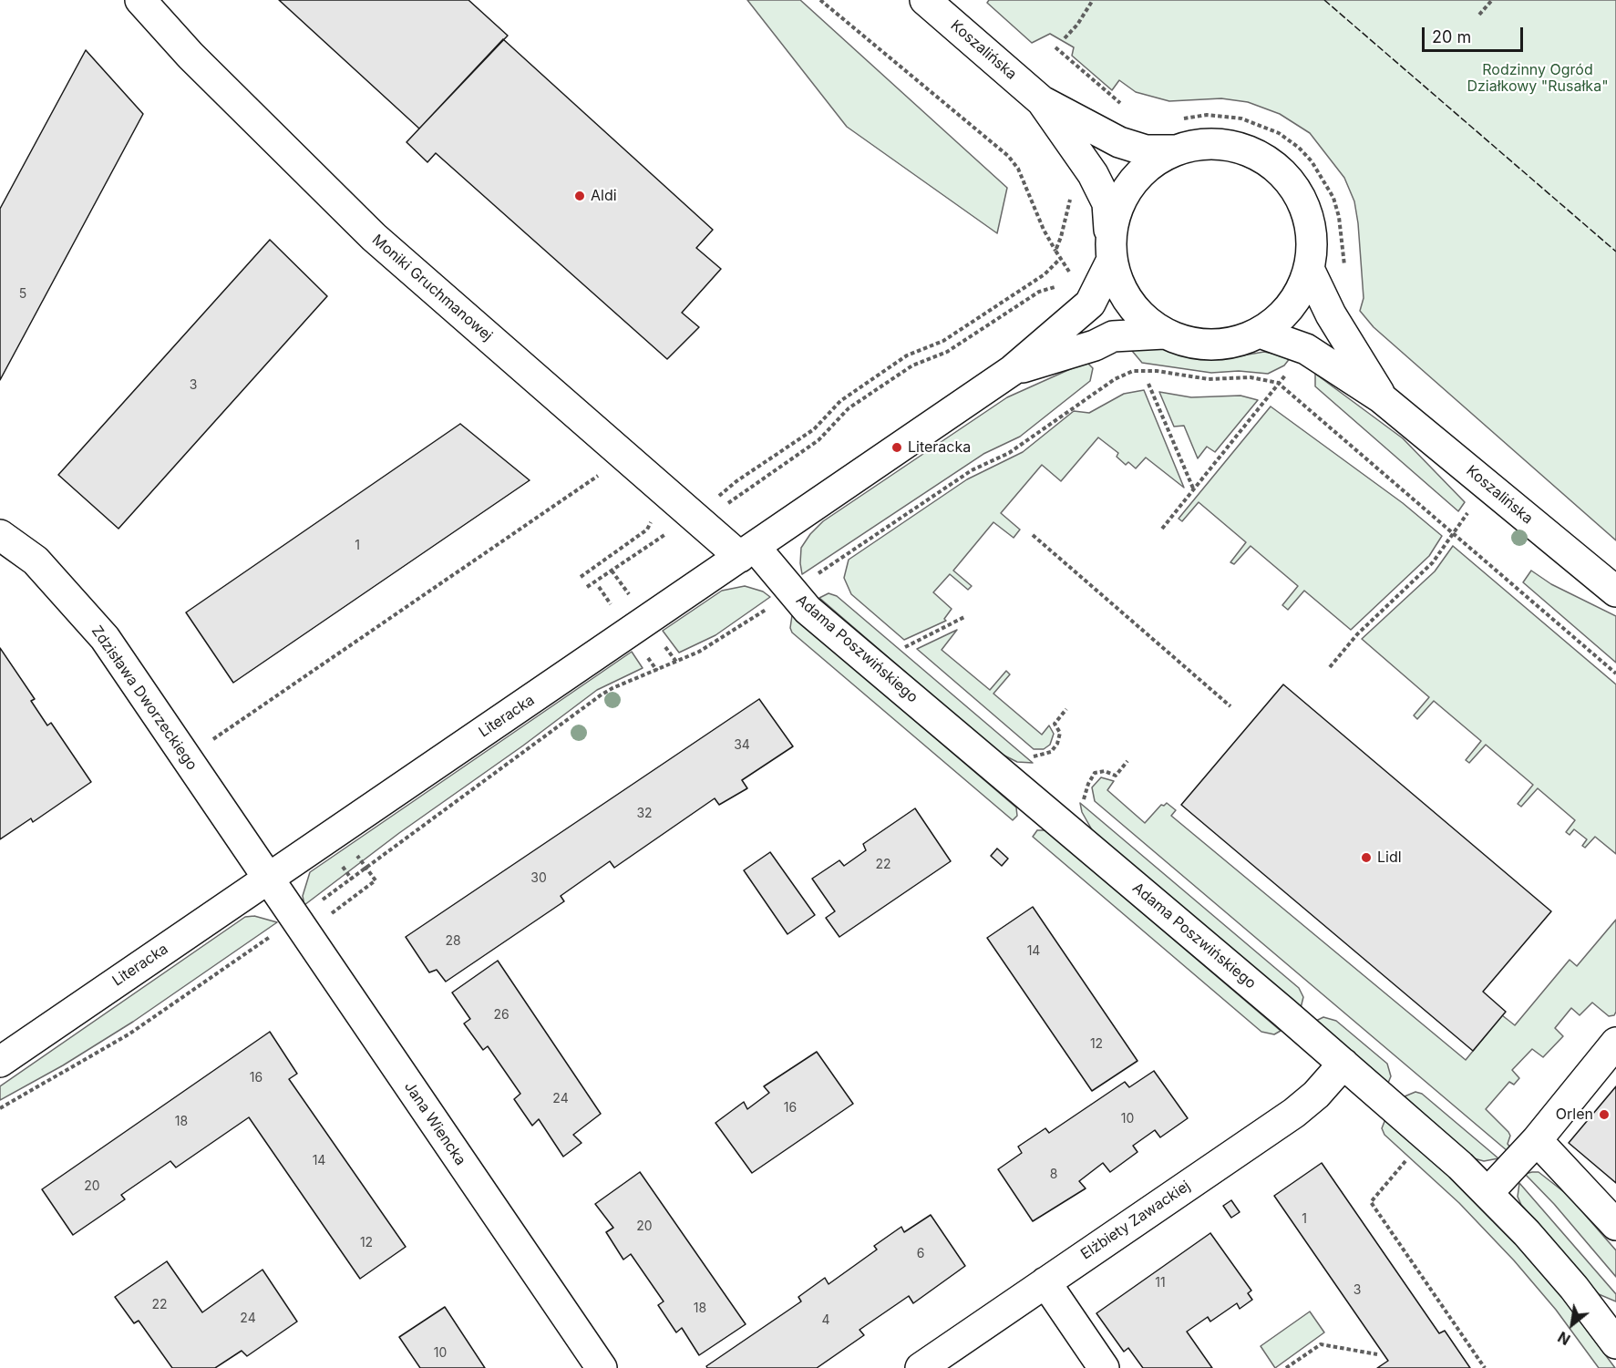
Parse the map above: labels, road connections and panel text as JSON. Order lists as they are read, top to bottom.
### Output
{
  "streets": {
    "street": [
      "Koszalińska",
      "Moniki Gruchmanowej",
      "Adama Poszwińskiego",
      "Zdzisława Dworzeckiego",
      "Literacka",
      "Jana Wiencka",
      "Elżbiety Zawackiej"
    ]
  },
  "crossings": [
    ["Koszalińska", "Literacka"],
    ["Moniki Gruchmanowej", "Adama Poszwińskiego"],
    ["Moniki Gruchmanowej", "Literacka"],
    ["Adama Poszwińskiego", "Literacka"],
    ["Adama Poszwińskiego", "Elżbiety Zawackiej"],
    ["Zdzisława Dworzeckiego", "Literacka"],
    ["Zdzisława Dworzeckiego", "Jana Wiencka"],
    ["Literacka", "Jana Wiencka"]
  ],
  "parks": ["Rodzinny Ogród Działkowy \"Rusałka\""],
  "places": [
    "Aldi",
    "Literacka",
    "Lidl",
    "Orlen"
  ],
  "house_numbers": [
    "5",
    "3",
    "1",
    "34",
    "32",
    "22",
    "30",
    "28",
    "14",
    "26",
    "12",
    "16",
    "24",
    "16",
    "10",
    "18",
    "14",
    "8",
    "20",
    "1",
    "20",
    "12",
    "6",
    "11",
    "3",
    "22",
    "18",
    "24",
    "4",
    "10"
  ],
  "scale_bar": "20 m",
  "north": "bottom left"
}
